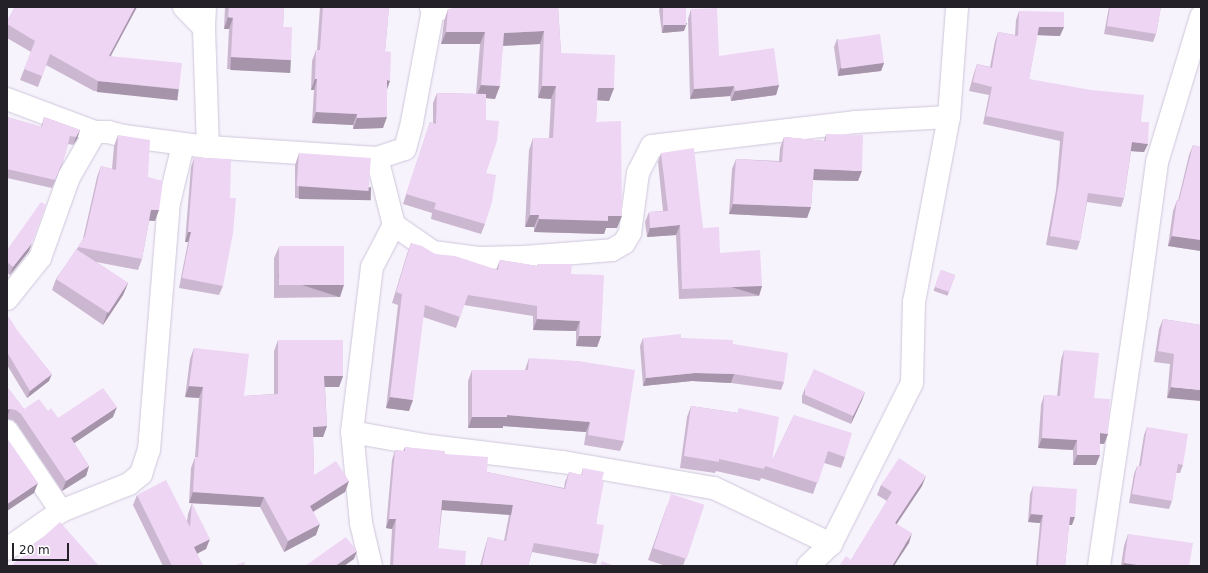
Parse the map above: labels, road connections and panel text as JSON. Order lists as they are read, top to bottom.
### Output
{
  "scale_bar": "20 m"
}
